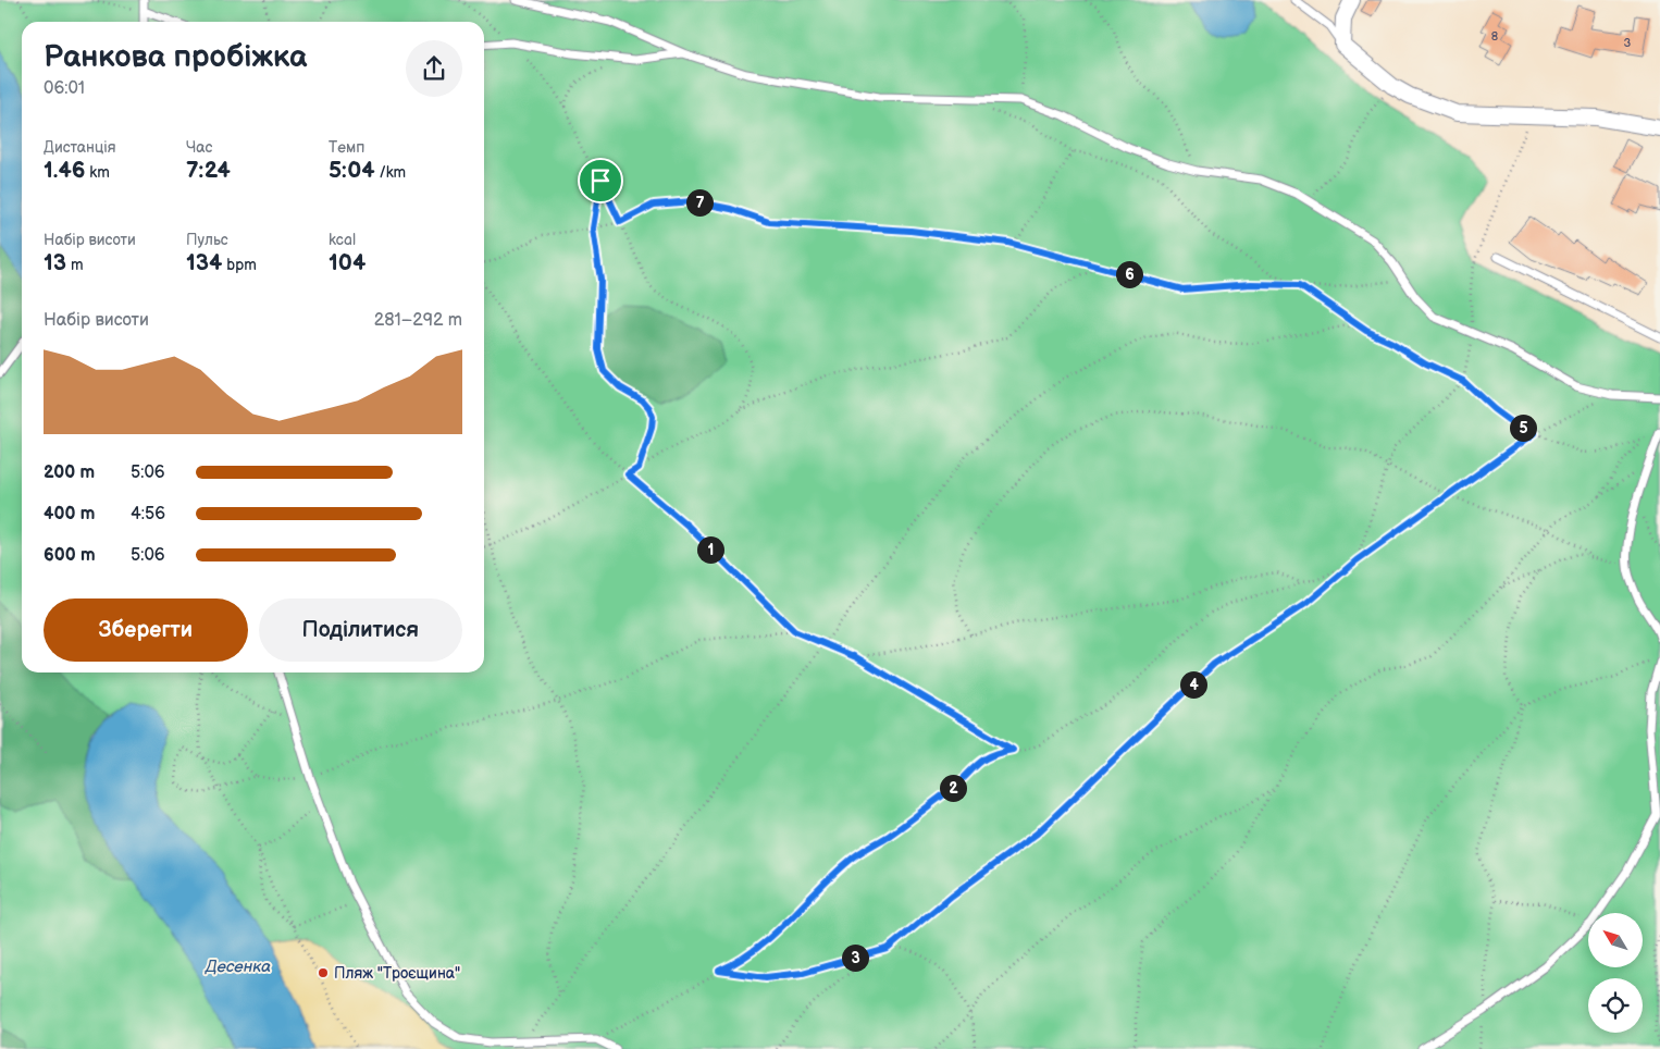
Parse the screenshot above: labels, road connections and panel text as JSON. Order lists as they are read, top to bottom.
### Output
{
  "water": ["Десенка"],
  "places": ["Пляж \"Троєщина\""],
  "house_numbers": ["8", "3"],
  "north": "top left",
  "page": {
    "heading": ["Ранкова пробіжка", "06:01"],
    "stats": [
      ["Дистанція", "1.46 km"],
      ["Час", "7:24"],
      ["Темп", "5:04 /km"],
      ["Набір висоти", "13 m"],
      ["Пульс", "134 bpm"],
      ["kcal", "104"]
    ],
    "pins": [
      "7",
      "6",
      "5",
      "1",
      "4",
      "2",
      "3"
    ],
    "chart": ["Набір висоти", "281–292 m"],
    "list": [
      {
        "name": "200 m",
        "note": "5:06"
      },
      {
        "name": "400 m",
        "note": "4:56"
      },
      {
        "name": "600 m",
        "note": "5:06"
      }
    ],
    "buttons": ["Зберегти", "Поділитися"]
  }
}
